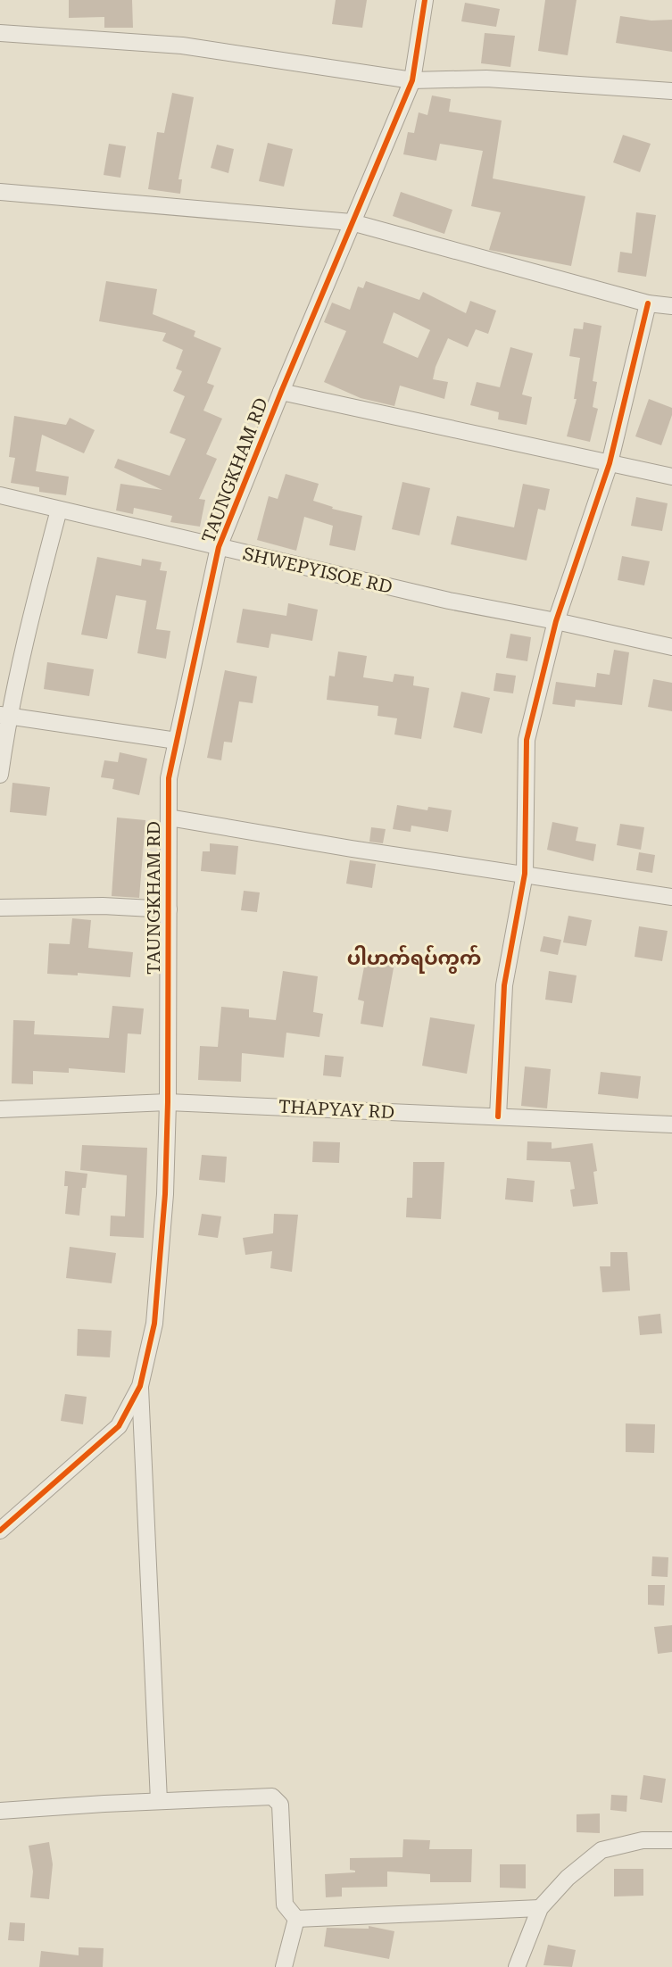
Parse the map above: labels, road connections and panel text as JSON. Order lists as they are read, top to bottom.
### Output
{
  "streets": {
    "street": ["TAUNGKHAM RD", "SHWEPYISOE RD", "THAPYAY RD"]
  },
  "crossings": [
    ["TAUNGKHAM RD", "SHWEPYISOE RD"],
    ["TAUNGKHAM RD", "THAPYAY RD"]
  ],
  "districts": ["ပါဟက်ရပ်ကွက်"]
}
